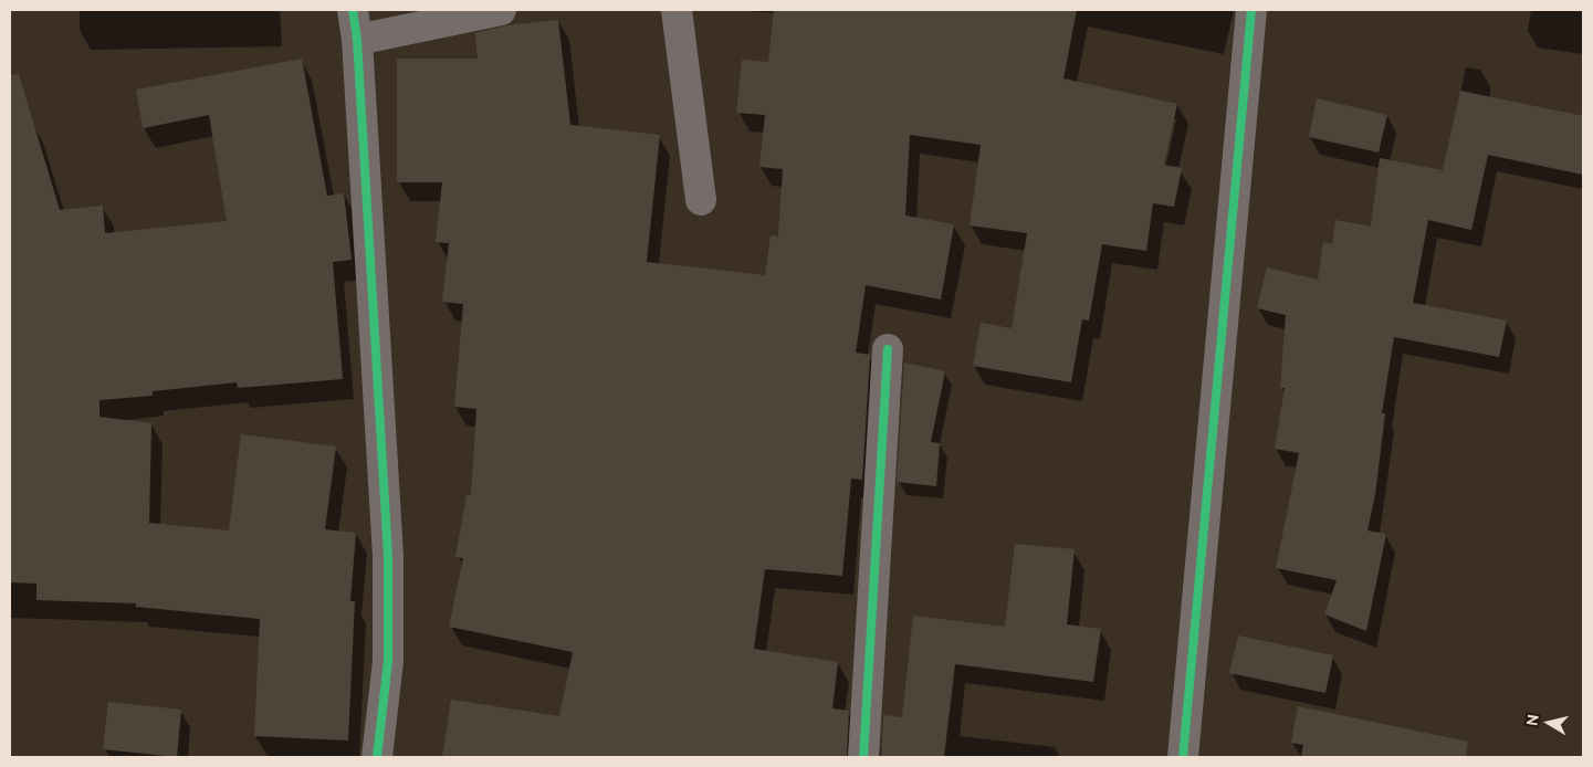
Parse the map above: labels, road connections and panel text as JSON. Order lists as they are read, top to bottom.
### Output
{
  "north": "left"
}
